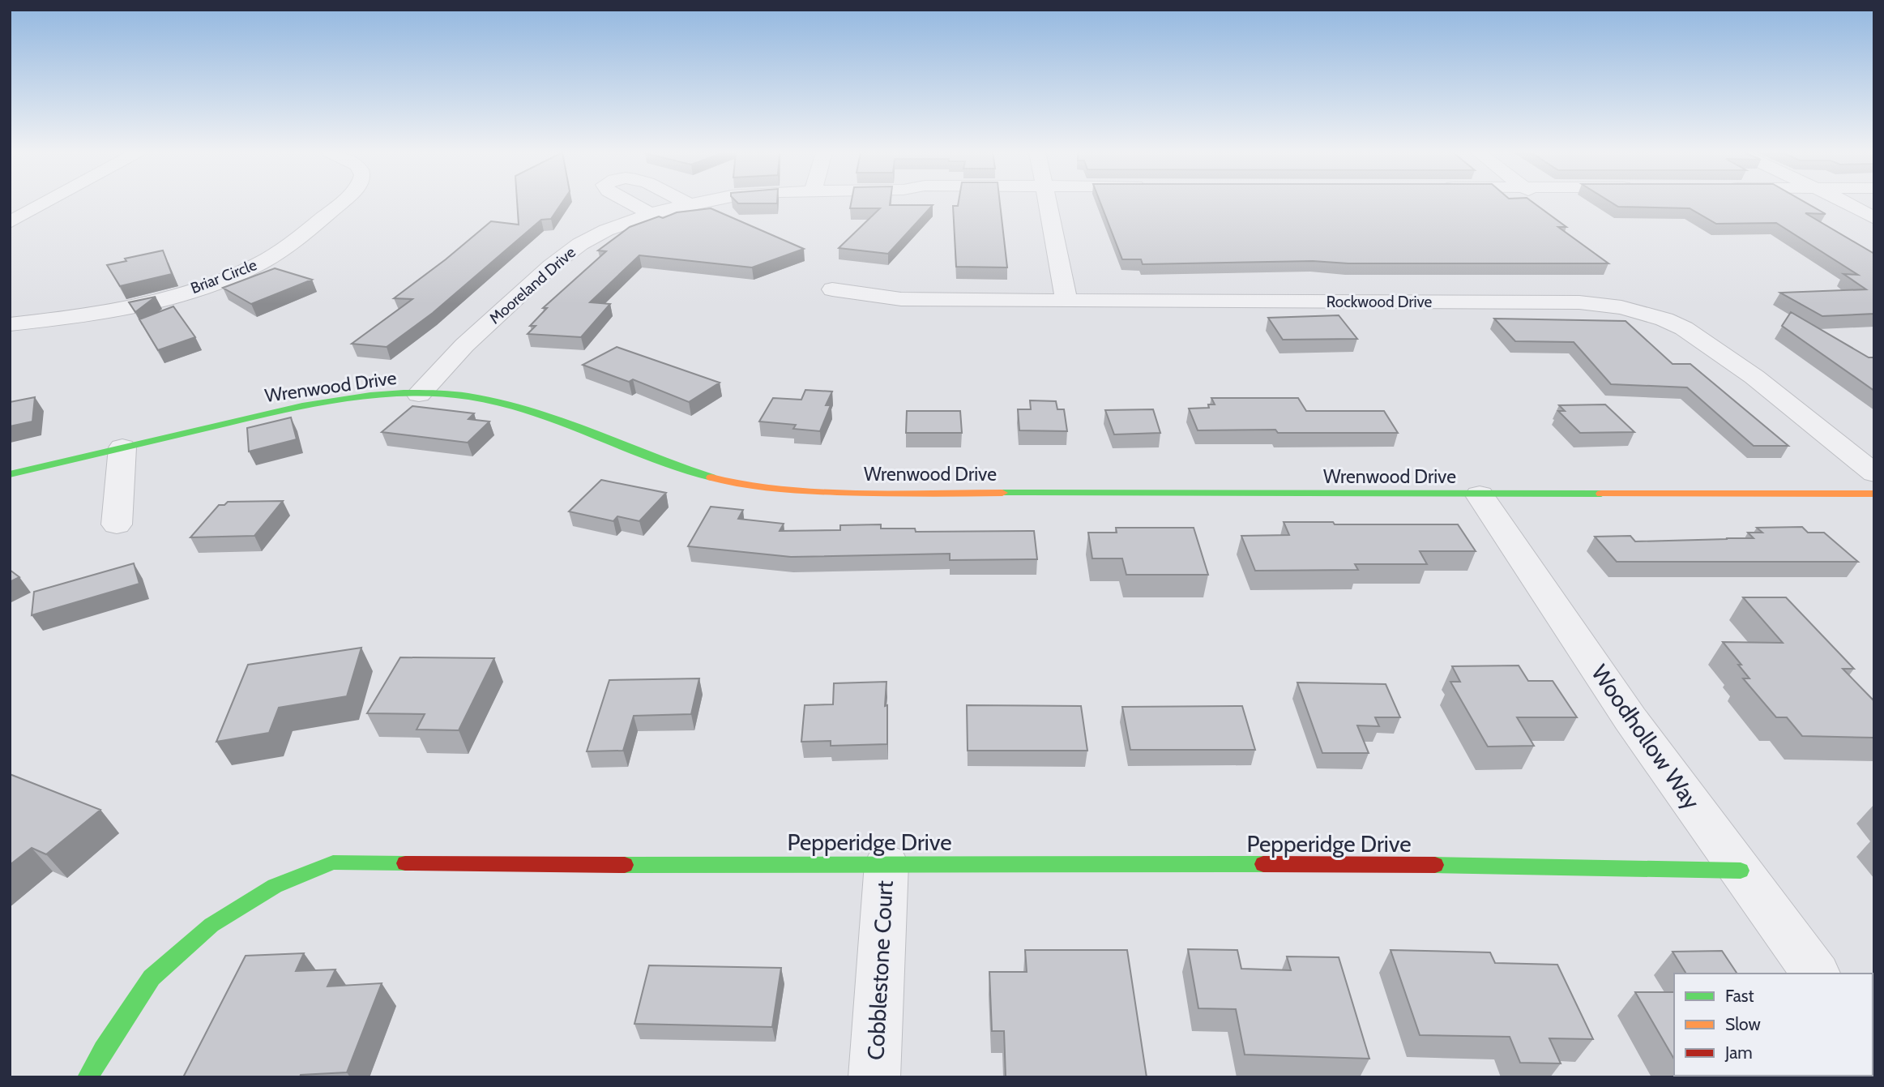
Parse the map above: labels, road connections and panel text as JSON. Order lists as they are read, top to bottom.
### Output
{
  "streets": {
    "street": [
      "Briar Circle",
      "Mooreland Drive",
      "Rockwood Drive",
      "Wrenwood Drive",
      "Woodhollow Way",
      "Pepperidge Drive",
      "Cobblestone Court"
    ]
  },
  "crossings": [
    ["Mooreland Drive", "Wrenwood Drive"],
    ["Wrenwood Drive", "Woodhollow Way"],
    ["Woodhollow Way", "Pepperidge Drive"],
    ["Pepperidge Drive", "Cobblestone Court"]
  ],
  "legend": ["Fast", "Slow", "Jam"]
}
